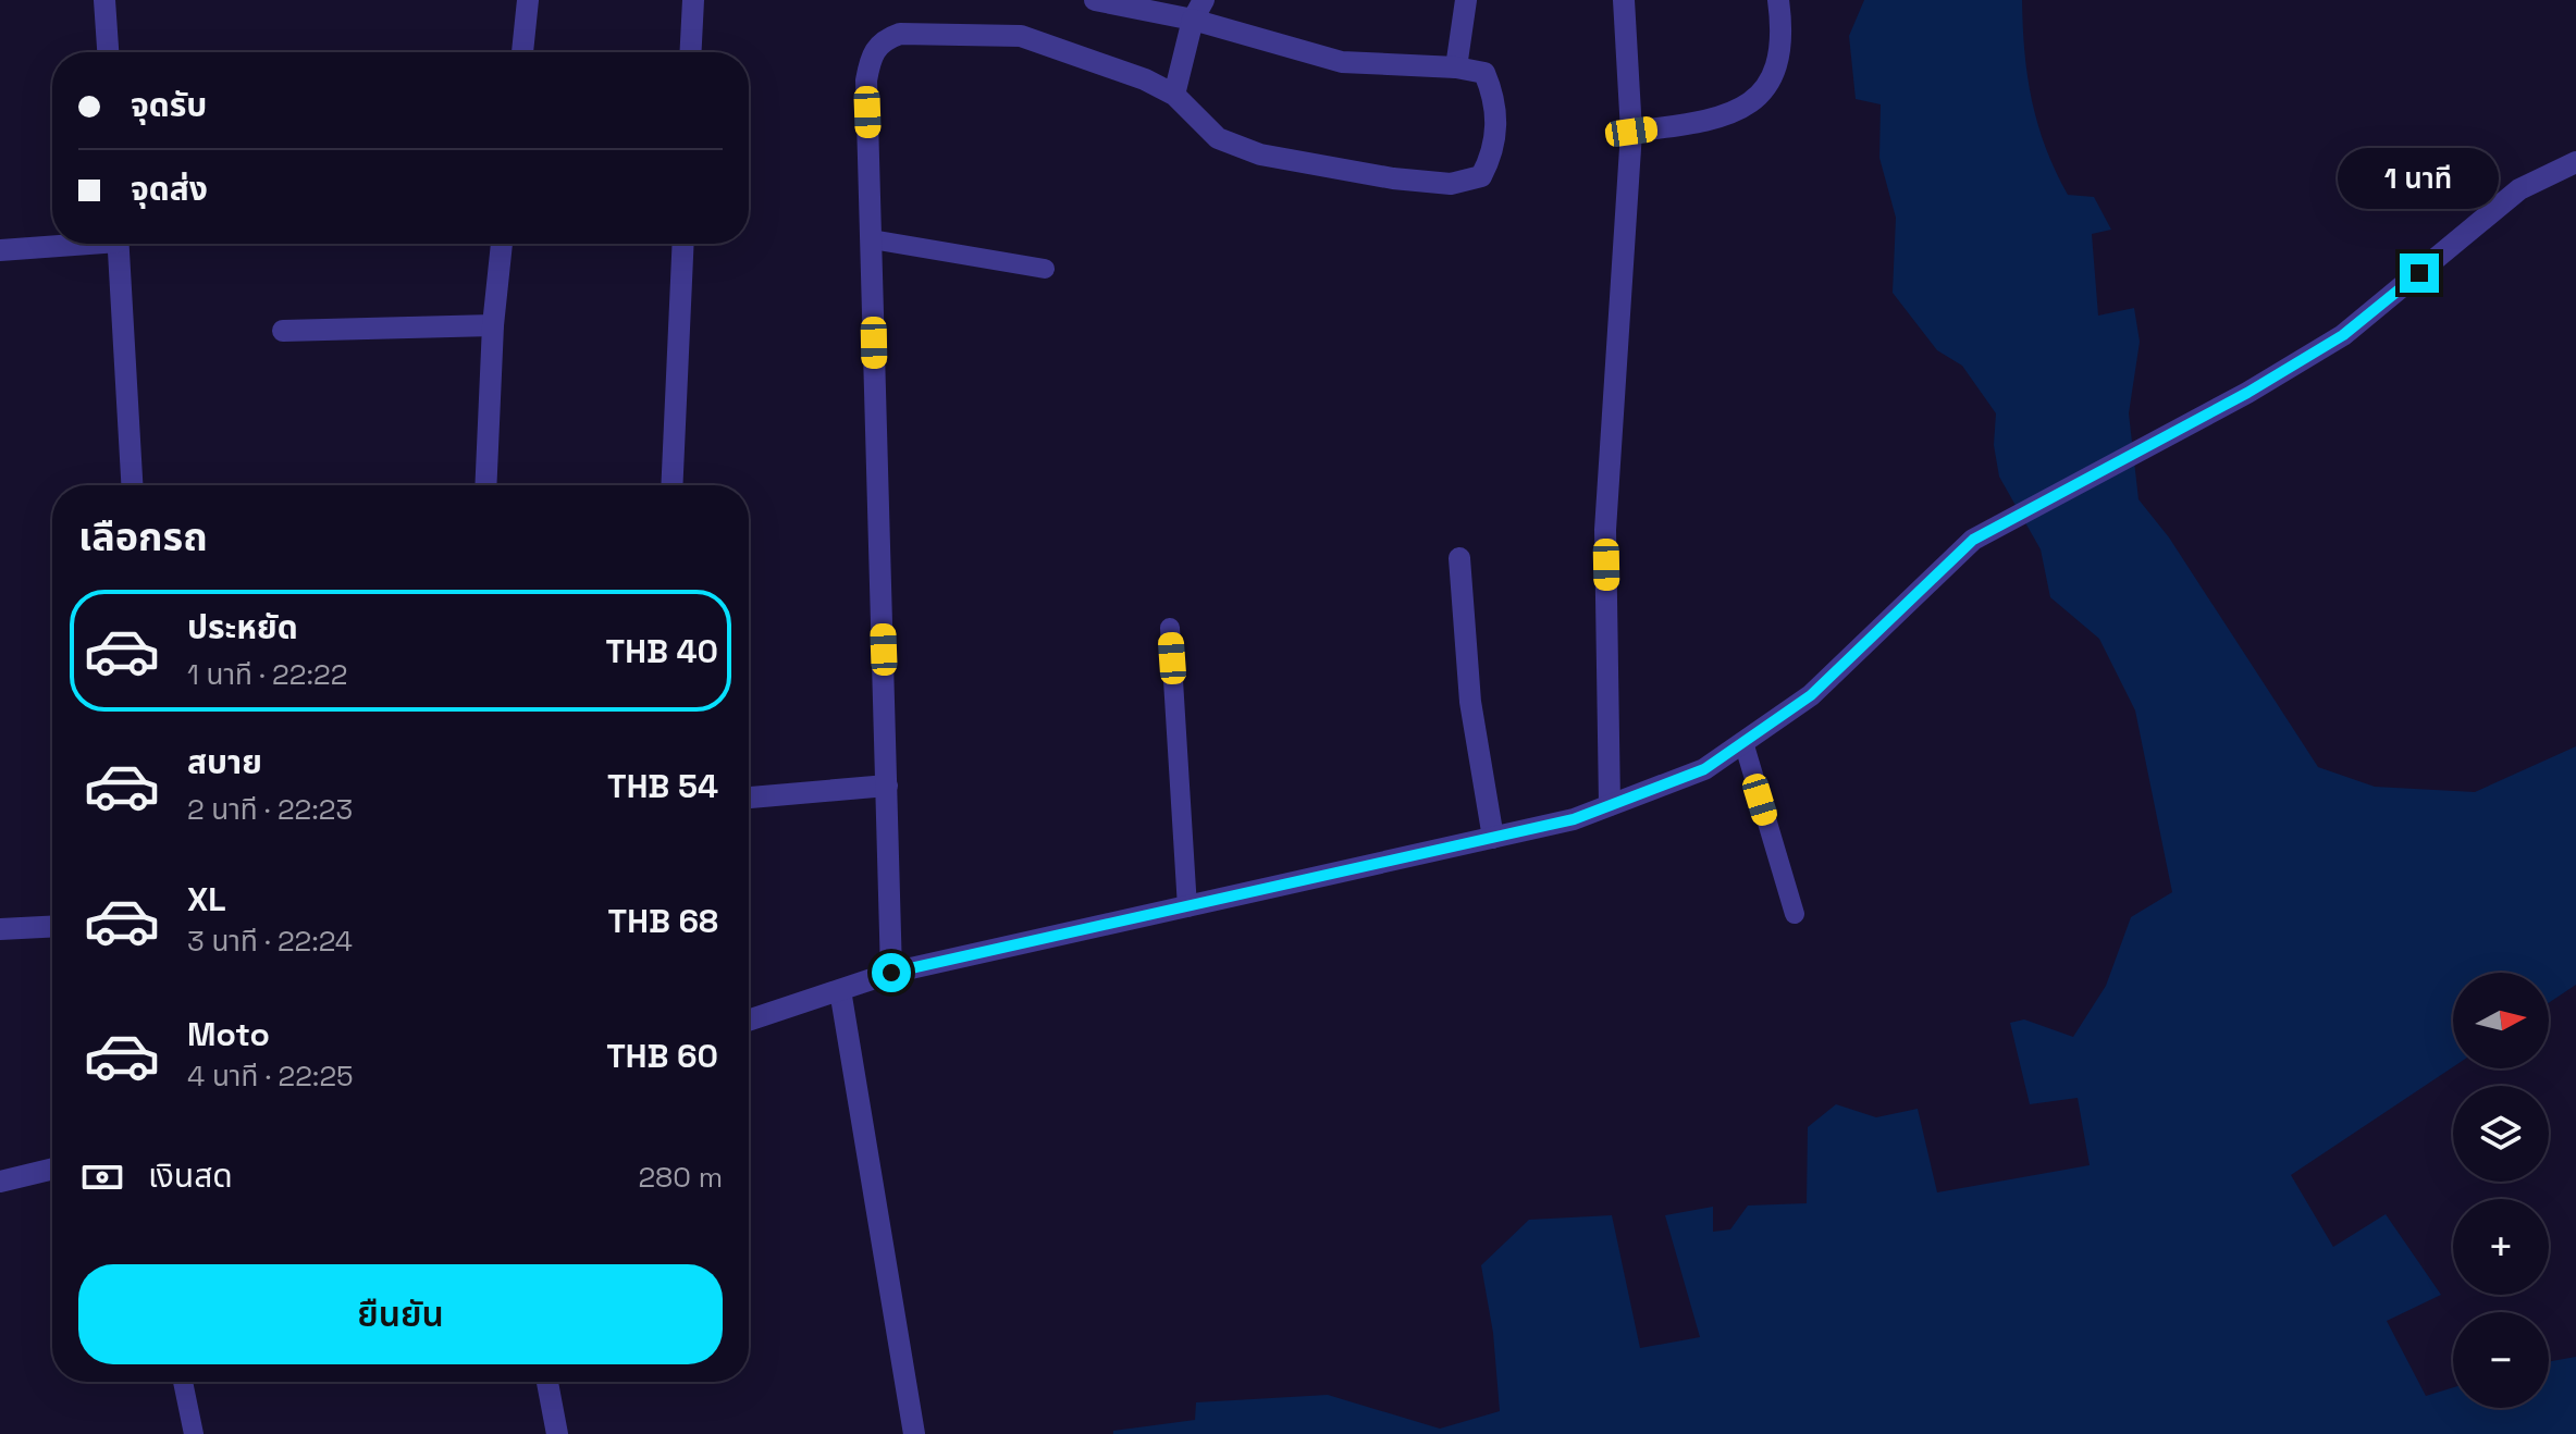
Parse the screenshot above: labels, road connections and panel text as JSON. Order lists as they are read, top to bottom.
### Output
{
  "north": "right",
  "page": {
    "banner": ["จุดรับ", "จุดส่ง"],
    "bubble": "1 นาที",
    "heading": "เลือกรถ",
    "list": [
      {
        "name": "ประหยัด",
        "note": "1 นาที · 22:22",
        "value": "THB 40"
      },
      {
        "name": "สบาย",
        "note": "2 นาที · 22:23",
        "value": "THB 54"
      },
      {
        "name": "XL",
        "note": "3 นาที · 22:24",
        "value": "THB 68"
      },
      {
        "name": "Moto",
        "note": "4 นาที · 22:25",
        "value": "THB 60"
      }
    ],
    "map_buttons": ["+", "−"],
    "pay": ["เงินสด", "280 m"],
    "buttons": "ยืนยัน"
  }
}
